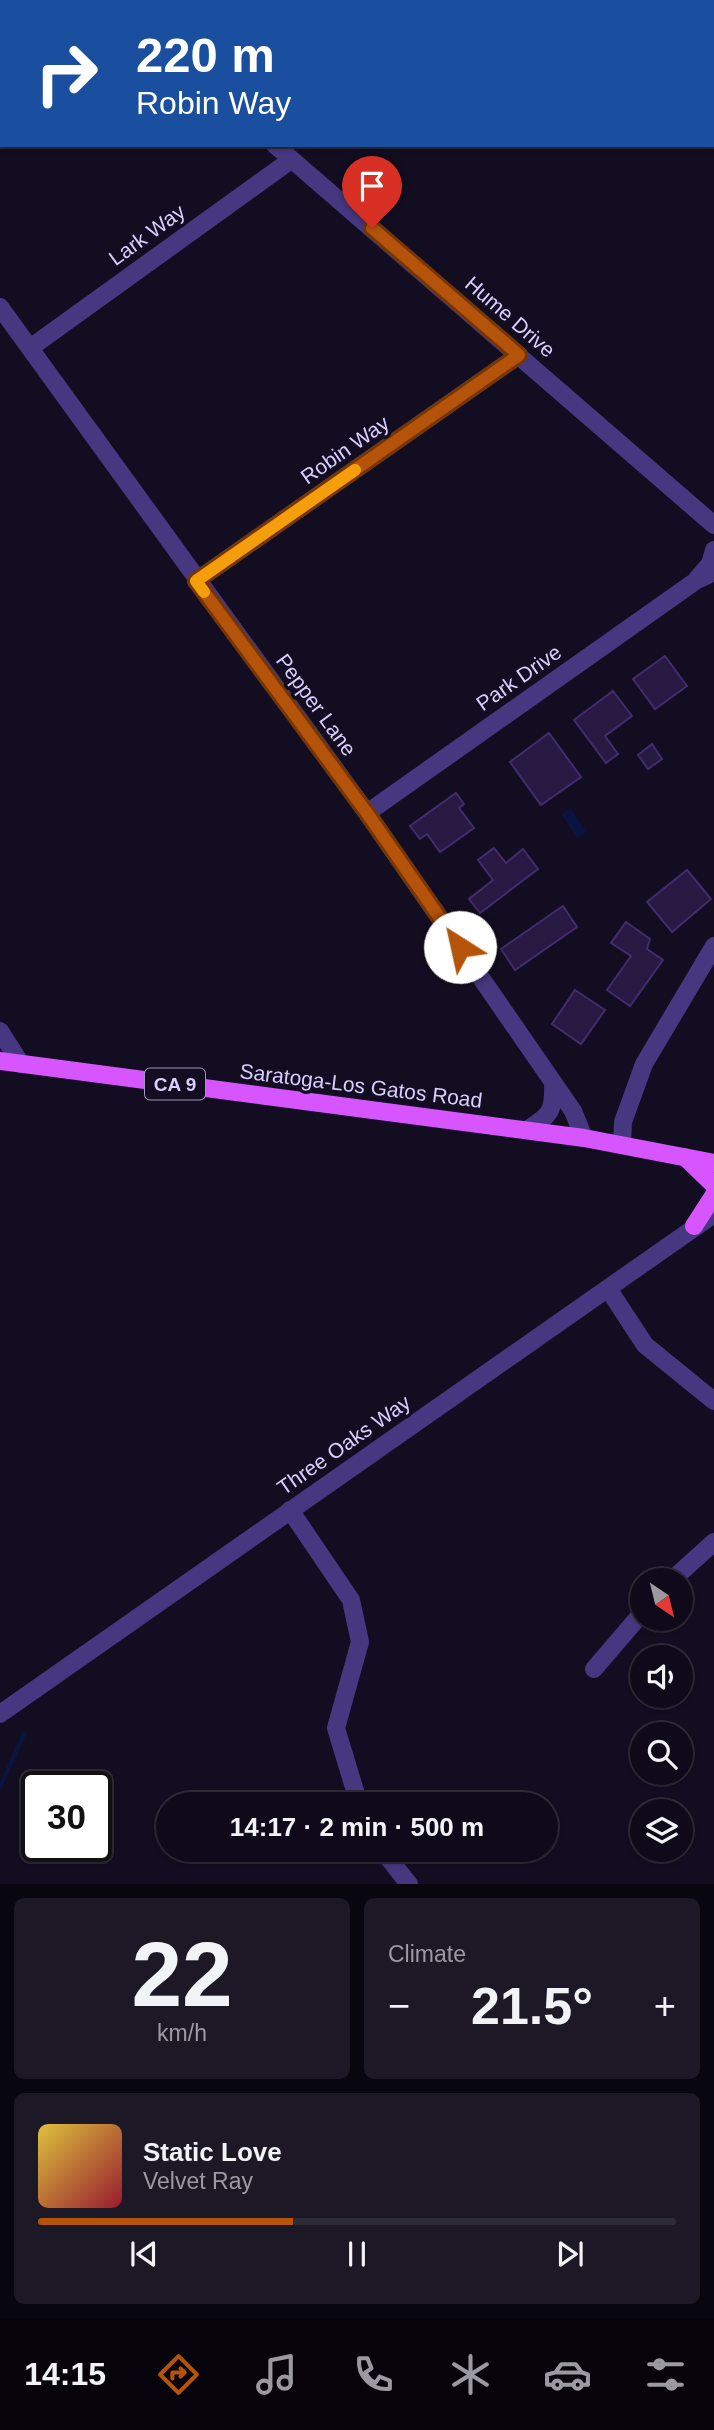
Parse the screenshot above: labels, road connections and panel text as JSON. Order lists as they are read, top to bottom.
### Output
{
  "streets": {
    "main road": ["CA 9", "Saratoga-Los Gatos Road"],
    "street": [
      "Lark Way",
      "Hume Drive",
      "Robin Way",
      "Park Drive",
      "Pepper Lane",
      "Three Oaks Way"
    ]
  },
  "crossings": [
    ["Lark Way", "Hume Drive"],
    ["Lark Way", "Pepper Lane"],
    ["Hume Drive", "Robin Way"],
    ["Robin Way", "Pepper Lane"],
    ["Park Drive", "Pepper Lane"],
    ["Pepper Lane", "Saratoga-Los Gatos Road"]
  ],
  "north": "bottom right",
  "page": {
    "turn": ["220 m", "Robin Way"],
    "limit": "30",
    "trip": "14:17 · 2 min · 500 m",
    "tile": [
      ["22", "km/h"],
      "Climate"
    ],
    "heat": ["−", "21.5°", "+"],
    "song": ["Static Love", "Velvet Ray"],
    "tabs": "14:15"
  }
}
